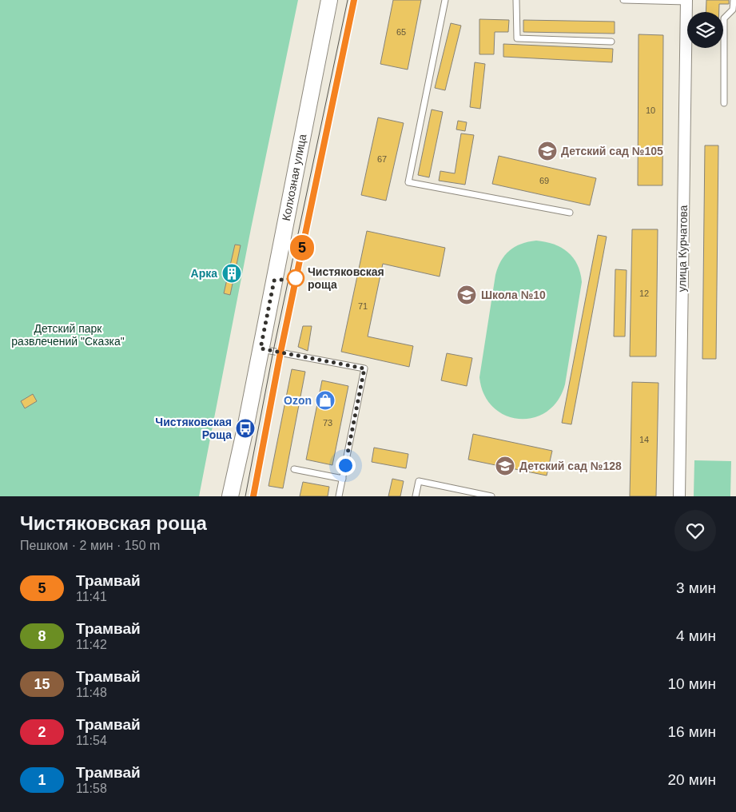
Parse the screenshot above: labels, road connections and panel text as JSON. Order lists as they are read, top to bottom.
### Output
{
  "streets": {
    "main road": ["Колхозная улица"],
    "street": ["улица Курчатова"]
  },
  "parks": ["Детский парк развлечений \"Сказка\""],
  "places": {
    "school or university": ["Детский сад №105", "Школа №10", "Детский сад №128"],
    "building": ["Арка"],
    "other": ["Чистяковская роща"],
    "shop": ["Ozon"],
    "bus stop": ["Чистяковская Роща"]
  },
  "lines": ["tram line 5"],
  "house_numbers": [
    "65",
    "10",
    "67",
    "69",
    "12",
    "71",
    "73",
    "14"
  ],
  "page": {
    "on_map": "5",
    "heading": ["Чистяковская роща", "Пешком · 2 мин · 150 m"],
    "list": [
      {
        "mark": "5",
        "name": "Трамвай",
        "note": "11:41",
        "value": "3 мин"
      },
      {
        "mark": "8",
        "name": "Трамвай",
        "note": "11:42",
        "value": "4 мин"
      },
      {
        "mark": "15",
        "name": "Трамвай",
        "note": "11:48",
        "value": "10 мин"
      },
      {
        "mark": "2",
        "name": "Трамвай",
        "note": "11:54",
        "value": "16 мин"
      },
      {
        "mark": "1",
        "name": "Трамвай",
        "note": "11:58",
        "value": "20 мин"
      }
    ]
  }
}
